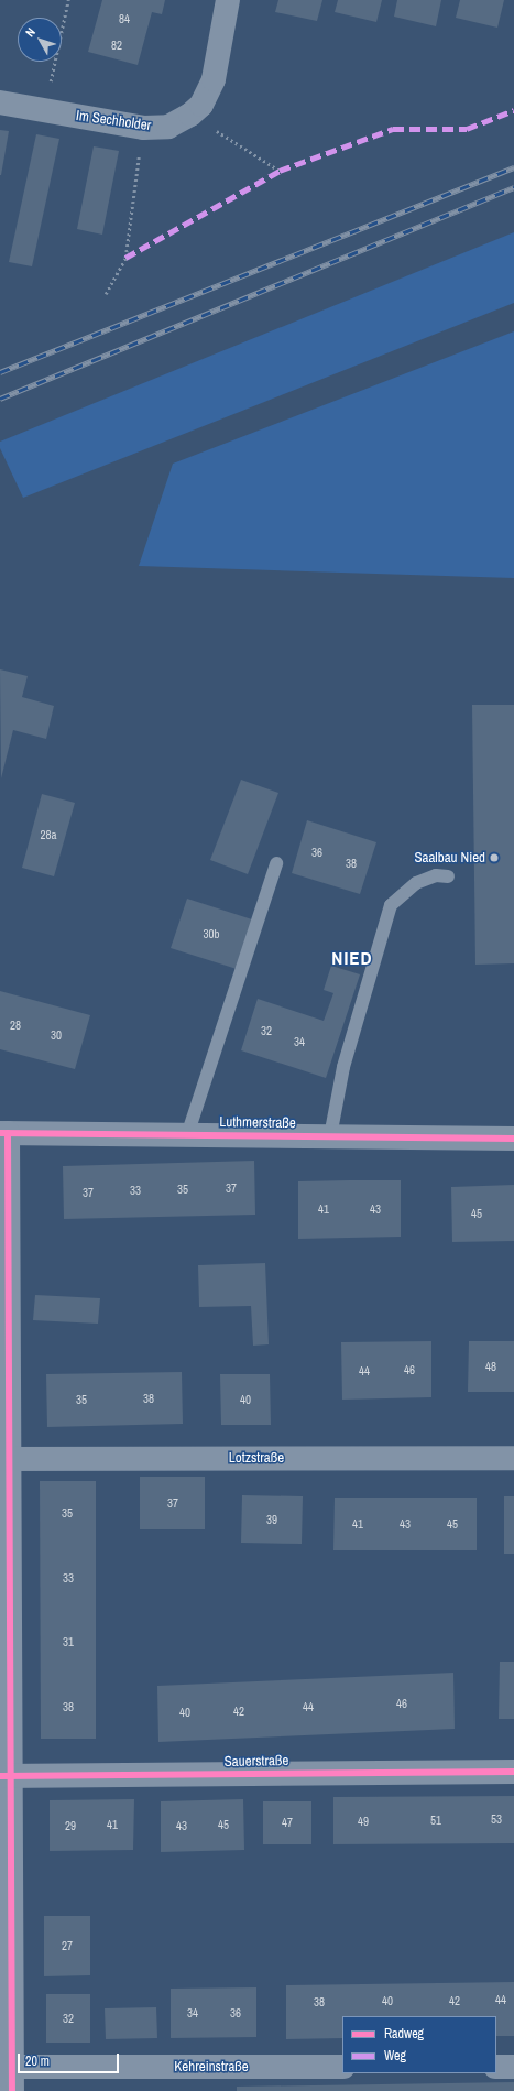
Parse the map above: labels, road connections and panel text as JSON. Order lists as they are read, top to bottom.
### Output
{
  "streets": {
    "street": [
      "Im Sechholder",
      "Luthmerstraße",
      "Lotzstraße",
      "Sauerstraße",
      "Kehreinstraße"
    ]
  },
  "districts": ["NIED"],
  "places": ["Saalbau Nied"],
  "house_numbers": [
    "84",
    "82",
    "28a",
    "36",
    "38",
    "30b",
    "28",
    "32",
    "30",
    "34",
    "37",
    "35",
    "33",
    "37",
    "41",
    "43",
    "45",
    "48",
    "46",
    "44",
    "38",
    "35",
    "40",
    "37",
    "35",
    "39",
    "41",
    "43",
    "45",
    "33",
    "31",
    "46",
    "38",
    "44",
    "42",
    "40",
    "53",
    "51",
    "49",
    "47",
    "41",
    "45",
    "29",
    "43",
    "27",
    "44",
    "40",
    "42",
    "38",
    "34",
    "36",
    "32"
  ],
  "legend": ["Radweg", "Weg"],
  "scale_bar": "20 m",
  "north": "top left"
}
